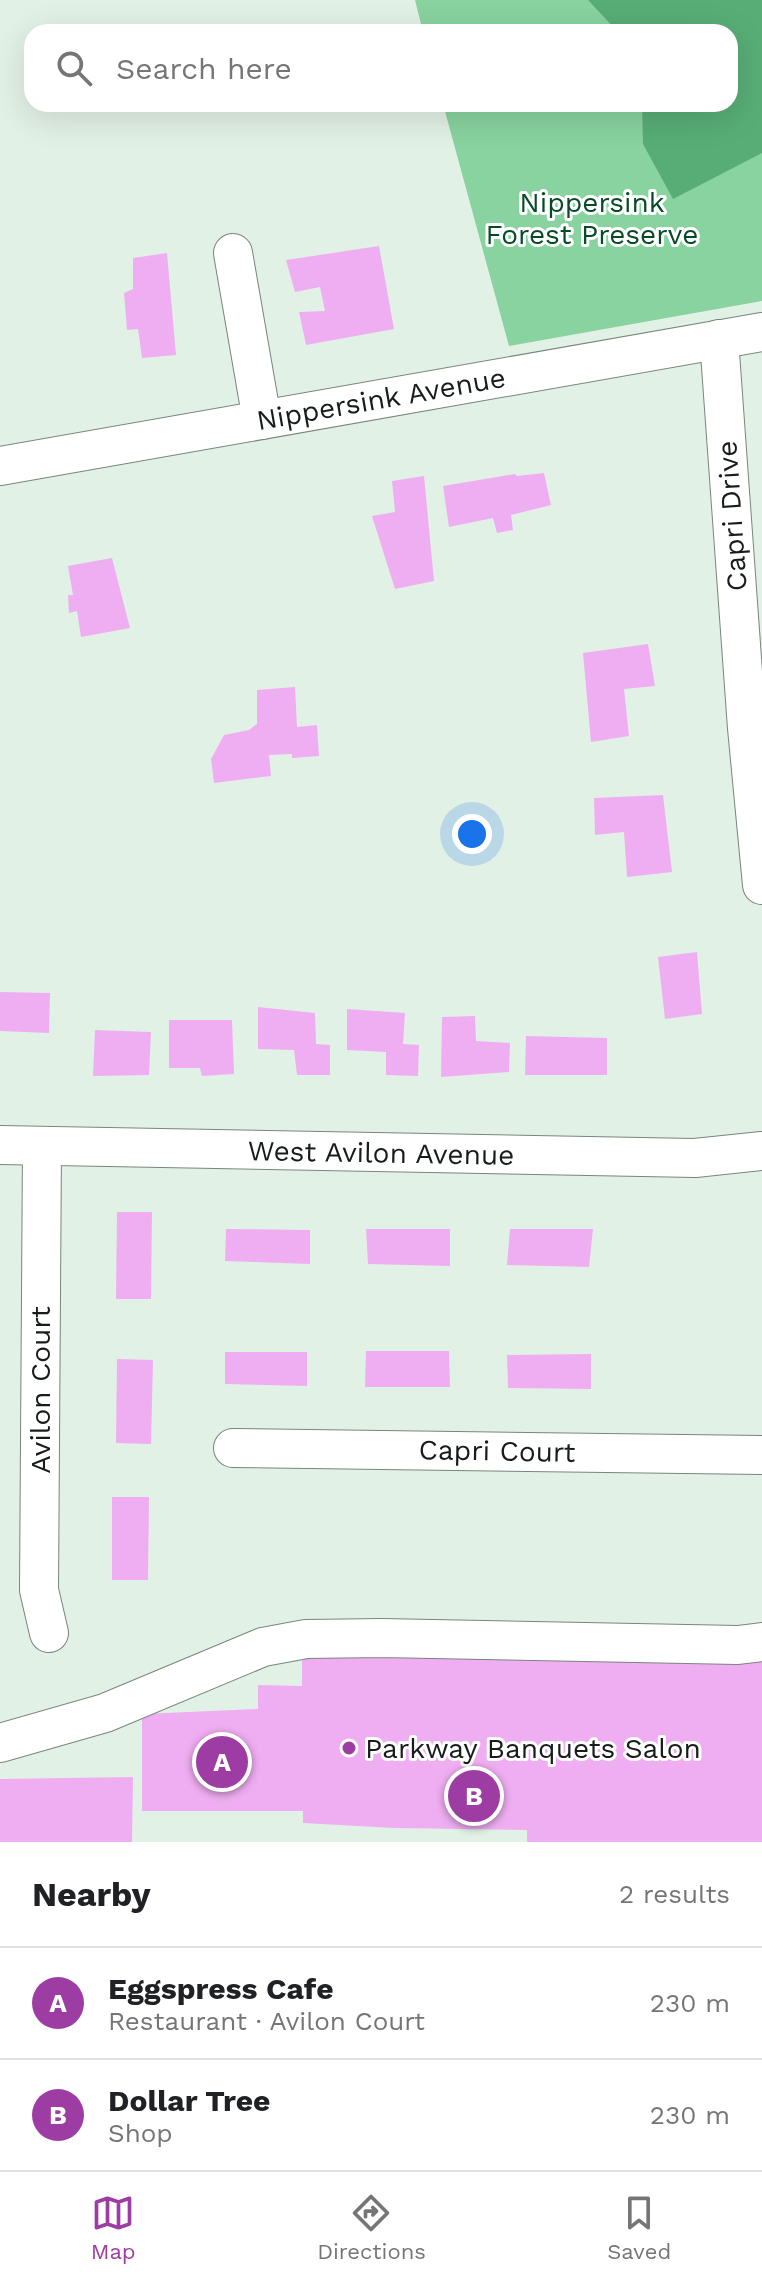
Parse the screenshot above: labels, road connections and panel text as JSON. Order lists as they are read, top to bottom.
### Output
{
  "streets": {
    "street": [
      "Nippersink Avenue",
      "Capri Drive",
      "West Avilon Avenue",
      "Avilon Court",
      "Capri Court"
    ]
  },
  "crossings": [
    ["Nippersink Avenue", "Capri Drive"],
    ["West Avilon Avenue", "Avilon Court"]
  ],
  "parks": ["Nippersink Forest Preserve"],
  "places": ["Parkway Banquets Salon"],
  "page": {
    "search": "Search here",
    "pins": ["A", "B"],
    "heading": ["Nearby", "2 results"],
    "list": [
      {
        "mark": "A",
        "name": "Eggspress Cafe",
        "note": "Restaurant · Avilon Court",
        "value": "230 m"
      },
      {
        "mark": "B",
        "name": "Dollar Tree",
        "note": "Shop",
        "value": "230 m"
      }
    ],
    "nav": ["Map", "Directions", "Saved"]
  }
}
